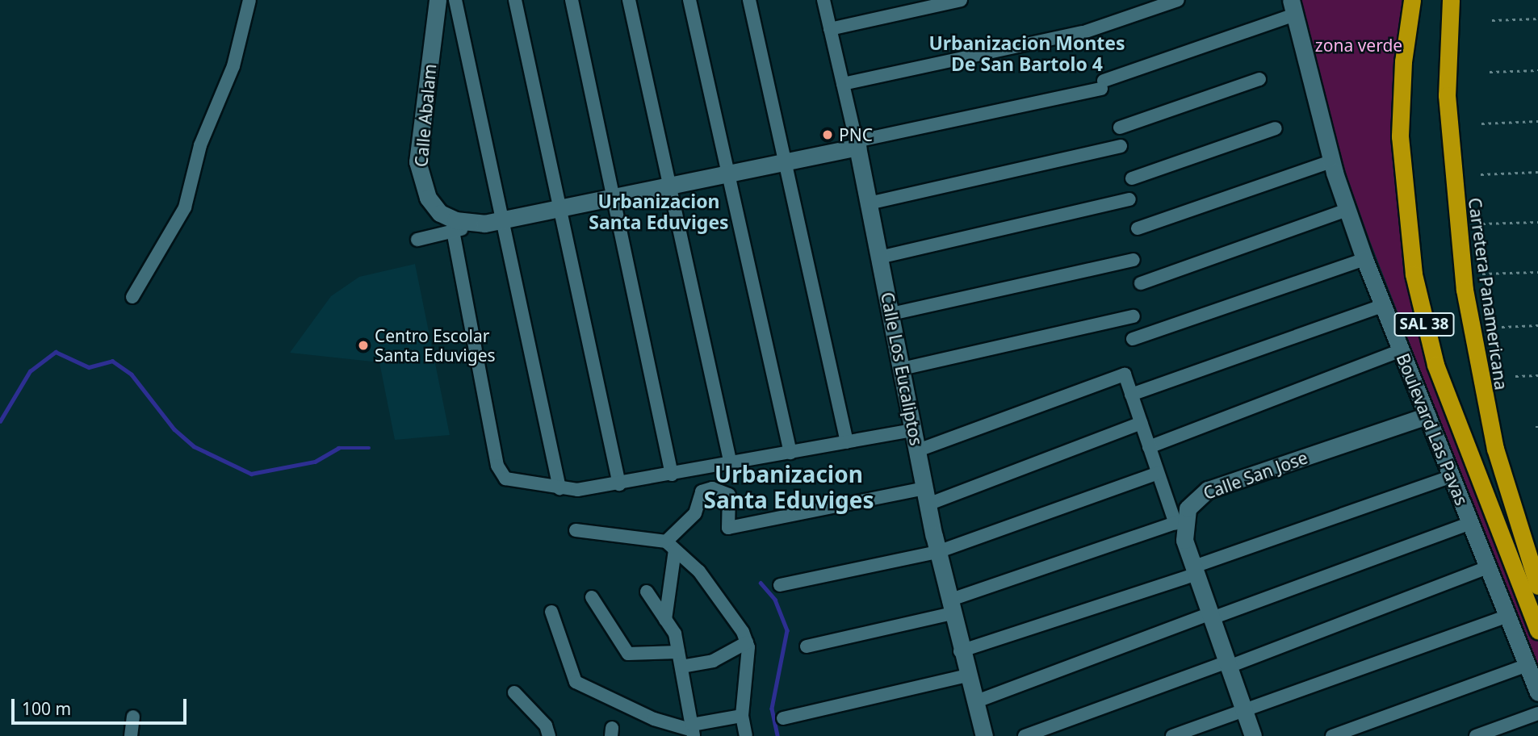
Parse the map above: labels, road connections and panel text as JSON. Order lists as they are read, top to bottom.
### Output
{
  "streets": {
    "highway": ["Carretera Panamericana", "SAL 38"],
    "street": [
      "Calle Abalam",
      "Calle Los Eucaliptos",
      "Boulevard Las Pavas",
      "Calle San Jose"
    ]
  },
  "crossings": [
    ["Boulevard Las Pavas", "Calle San Jose"]
  ],
  "districts": ["Urbanizacion Montes De San Bartolo 4", "Urbanizacion Santa Eduviges", "Urbanizacion Santa Eduviges"],
  "parks": ["zona verde"],
  "places": ["PNC", "Centro Escolar Santa Eduviges"],
  "scale_bar": "100 m"
}
